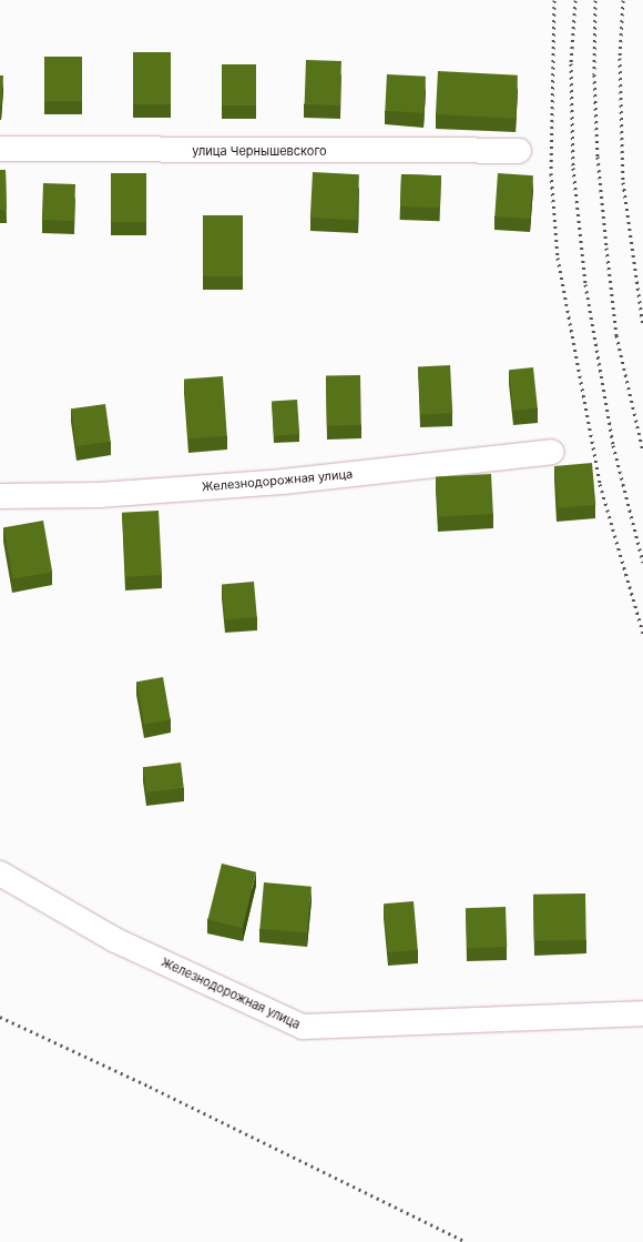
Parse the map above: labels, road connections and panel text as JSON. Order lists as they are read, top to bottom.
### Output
{
  "streets": {
    "street": ["улица Чернышевского", "Железнодорожная улица"]
  }
}
